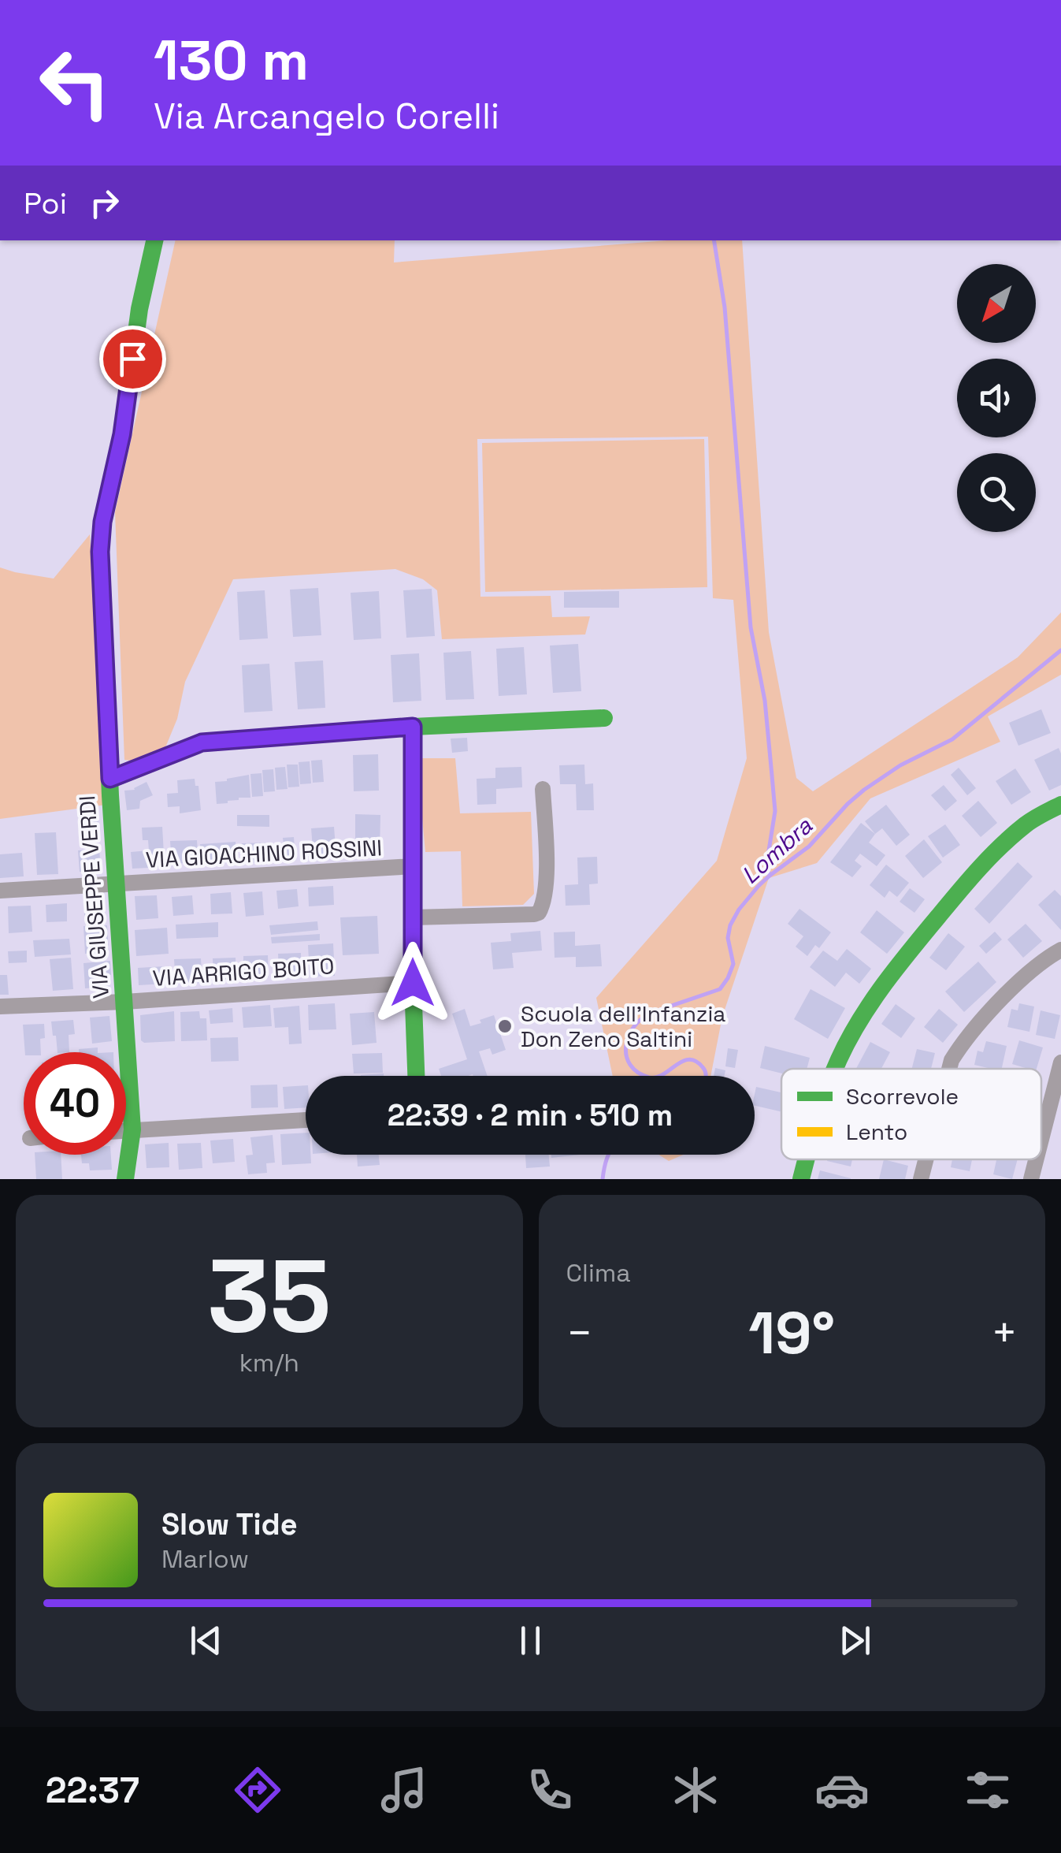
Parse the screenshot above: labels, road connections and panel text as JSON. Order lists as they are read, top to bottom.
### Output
{
  "streets": {
    "street": ["VIA GIOACHINO ROSSINI", "VIA GIUSEPPE VERDI", "VIA ARRIGO BOITO"]
  },
  "crossings": [
    ["VIA GIOACHINO ROSSINI", "VIA GIUSEPPE VERDI"],
    ["VIA GIUSEPPE VERDI", "VIA ARRIGO BOITO"]
  ],
  "water": ["Lombra"],
  "places": ["Scuola dell'Infanzia Don Zeno Saltini"],
  "legend": ["Scorrevole", "Lento"],
  "north": "bottom left",
  "page": {
    "turn": ["130 m", "Via Arcangelo Corelli"],
    "then": "Poi",
    "limit": "40",
    "trip": "22:39 · 2 min · 510 m",
    "tile": [
      ["35", "km/h"],
      "Clima"
    ],
    "heat": ["−", "19°", "+"],
    "song": ["Slow Tide", "Marlow"],
    "tabs": "22:37"
  }
}
